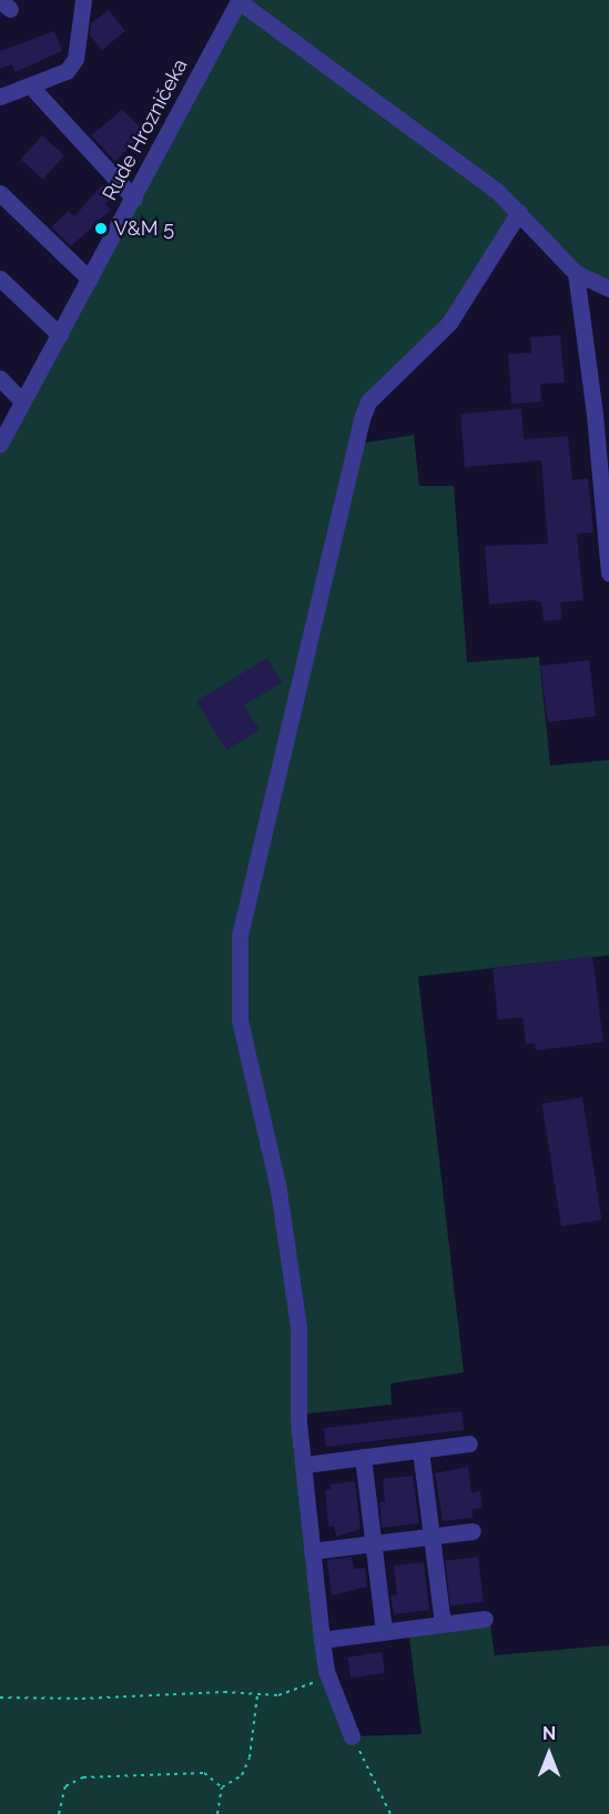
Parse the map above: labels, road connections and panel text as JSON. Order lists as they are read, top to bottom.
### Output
{
  "streets": {
    "street": ["Rude Hrozničeka"]
  },
  "places": ["V&M 5"],
  "north": "top"
}
